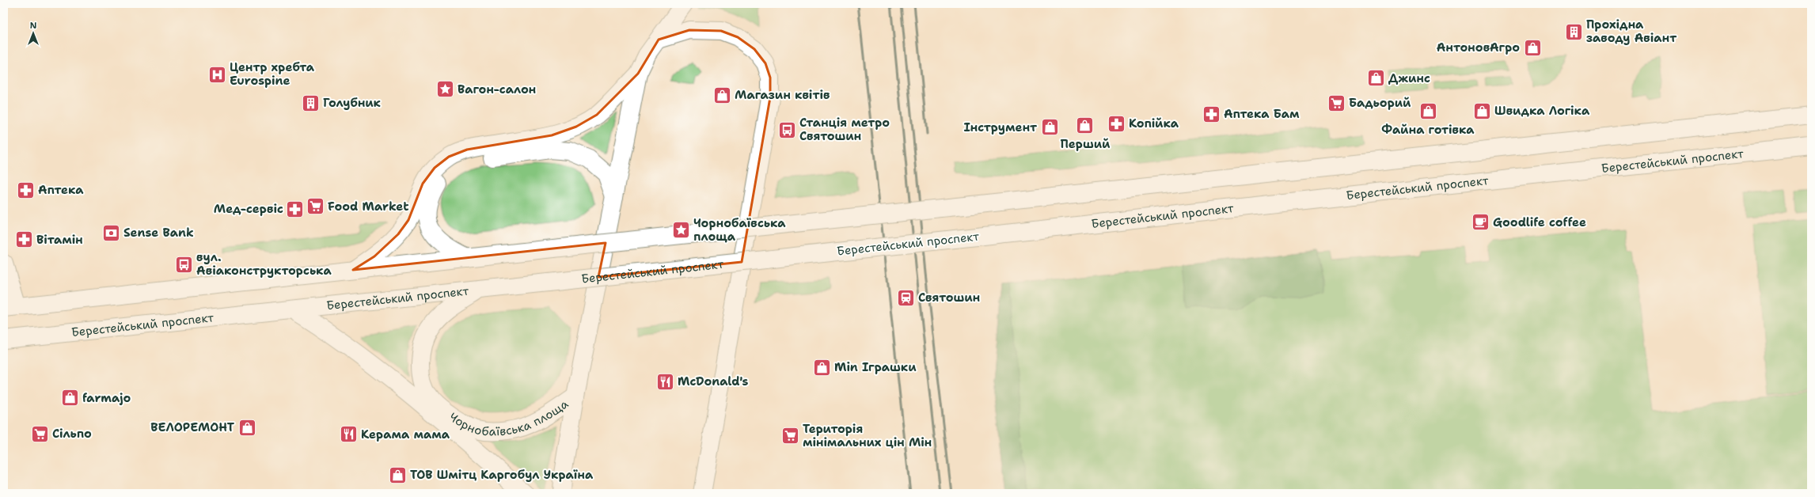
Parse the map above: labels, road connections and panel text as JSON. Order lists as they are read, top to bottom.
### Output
{
  "streets": {
    "main road": ["Берестейський проспект", "Чорнобаївська площа"]
  },
  "crossings": [
    ["Берестейський проспект", "Чорнобаївська площа"]
  ],
  "places": {
    "building": ["Прохідна заводу Авіант", "Голубник"],
    "shop": [
      "АнтоновАгро",
      "Джинс",
      "Магазин квiтiв",
      "Швидка Логіка",
      "Файна готівка",
      "Перший",
      "Інструмент",
      "Min Іграшки",
      "farmajo",
      "ВЕЛОРЕМОНТ",
      "ТОВ Шмітц Каргобул Україна"
    ],
    "hospital": ["Центр хребта Eurospine"],
    "place": ["Вагон-салон", "Чорнобаївська площа"],
    "supermarket": [
      "Бадьорий",
      "Food Market",
      "Сільпо",
      "Територія мінімальних цін Мін"
    ],
    "pharmacy": [
      "Аптека Бам",
      "Копійка",
      "Аптека",
      "Мед-сервіс",
      "Вітамін"
    ],
    "bus stop": ["Станція метро Святошин", "вул. Авіаконструкторська"],
    "cafe": ["Goodlife coffee"],
    "bank": ["Sense Bank"],
    "station": ["Святошин"],
    "restaurant": ["McDonald's", "Керама мама"]
  },
  "north": "top"
}
